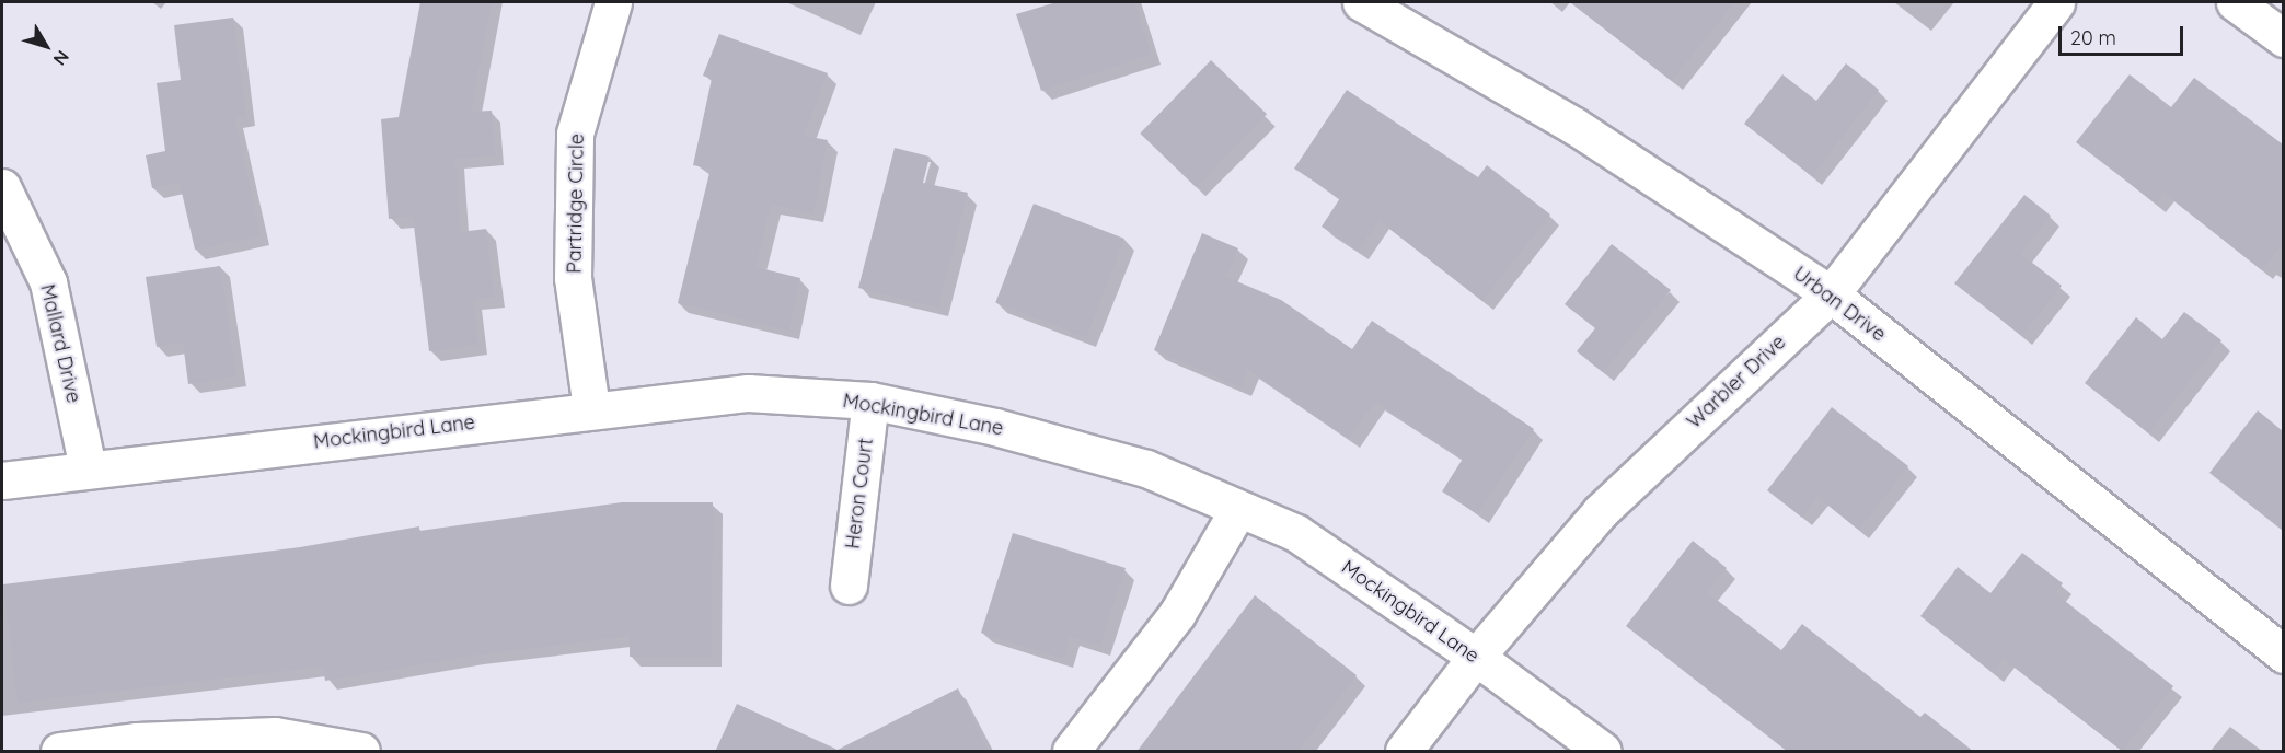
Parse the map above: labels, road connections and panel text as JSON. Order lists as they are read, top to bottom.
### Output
{
  "streets": {
    "street": [
      "Partridge Circle",
      "Urban Drive",
      "Mallard Drive",
      "Warbler Drive",
      "Mockingbird Lane",
      "Heron Court"
    ]
  },
  "crossings": [
    ["Partridge Circle", "Mockingbird Lane"],
    ["Urban Drive", "Warbler Drive"],
    ["Mallard Drive", "Mockingbird Lane"],
    ["Warbler Drive", "Mockingbird Lane"],
    ["Mockingbird Lane", "Heron Court"]
  ],
  "scale_bar": "20 m",
  "north": "bottom right"
}
